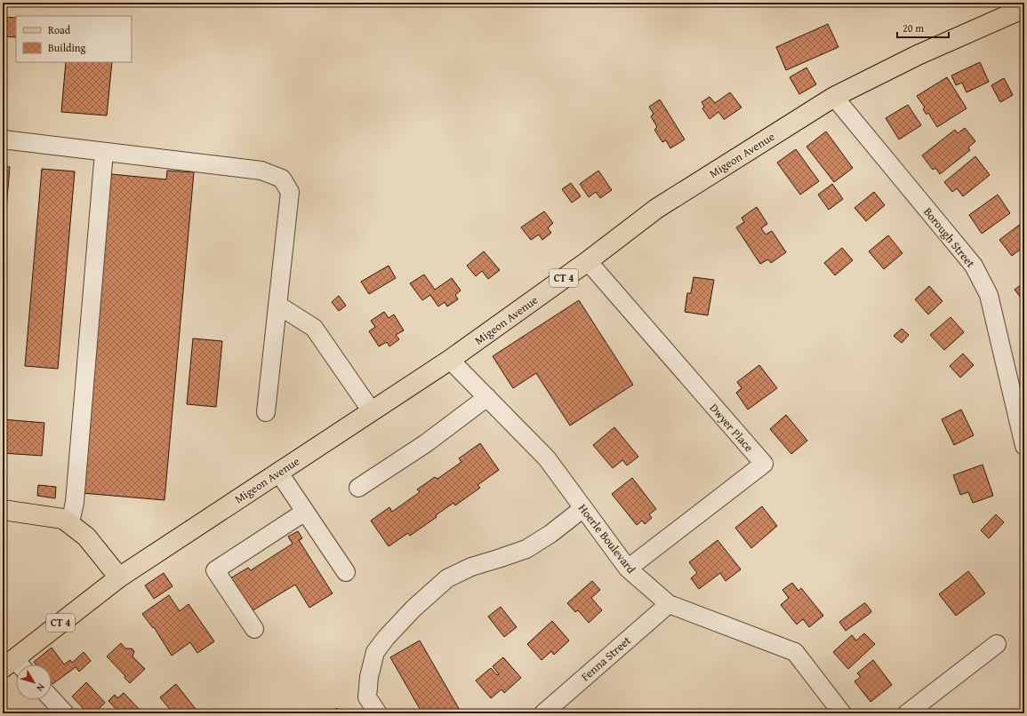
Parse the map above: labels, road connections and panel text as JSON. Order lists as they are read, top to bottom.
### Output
{
  "streets": {
    "main road": ["Migeon Avenue", "CT 4"],
    "street": [
      "Borough Street",
      "Dwyer Place",
      "Hoerle Boulevard",
      "Fenna Street"
    ]
  },
  "crossings": [
    ["Migeon Avenue", "Borough Street"],
    ["Migeon Avenue", "CT 4"],
    ["Migeon Avenue", "Dwyer Place"],
    ["Migeon Avenue", "Hoerle Boulevard"],
    ["Dwyer Place", "Hoerle Boulevard"],
    ["Hoerle Boulevard", "Fenna Street"]
  ],
  "legend": ["Road", "Building"],
  "scale_bar": "20 m",
  "north": "bottom right"
}
